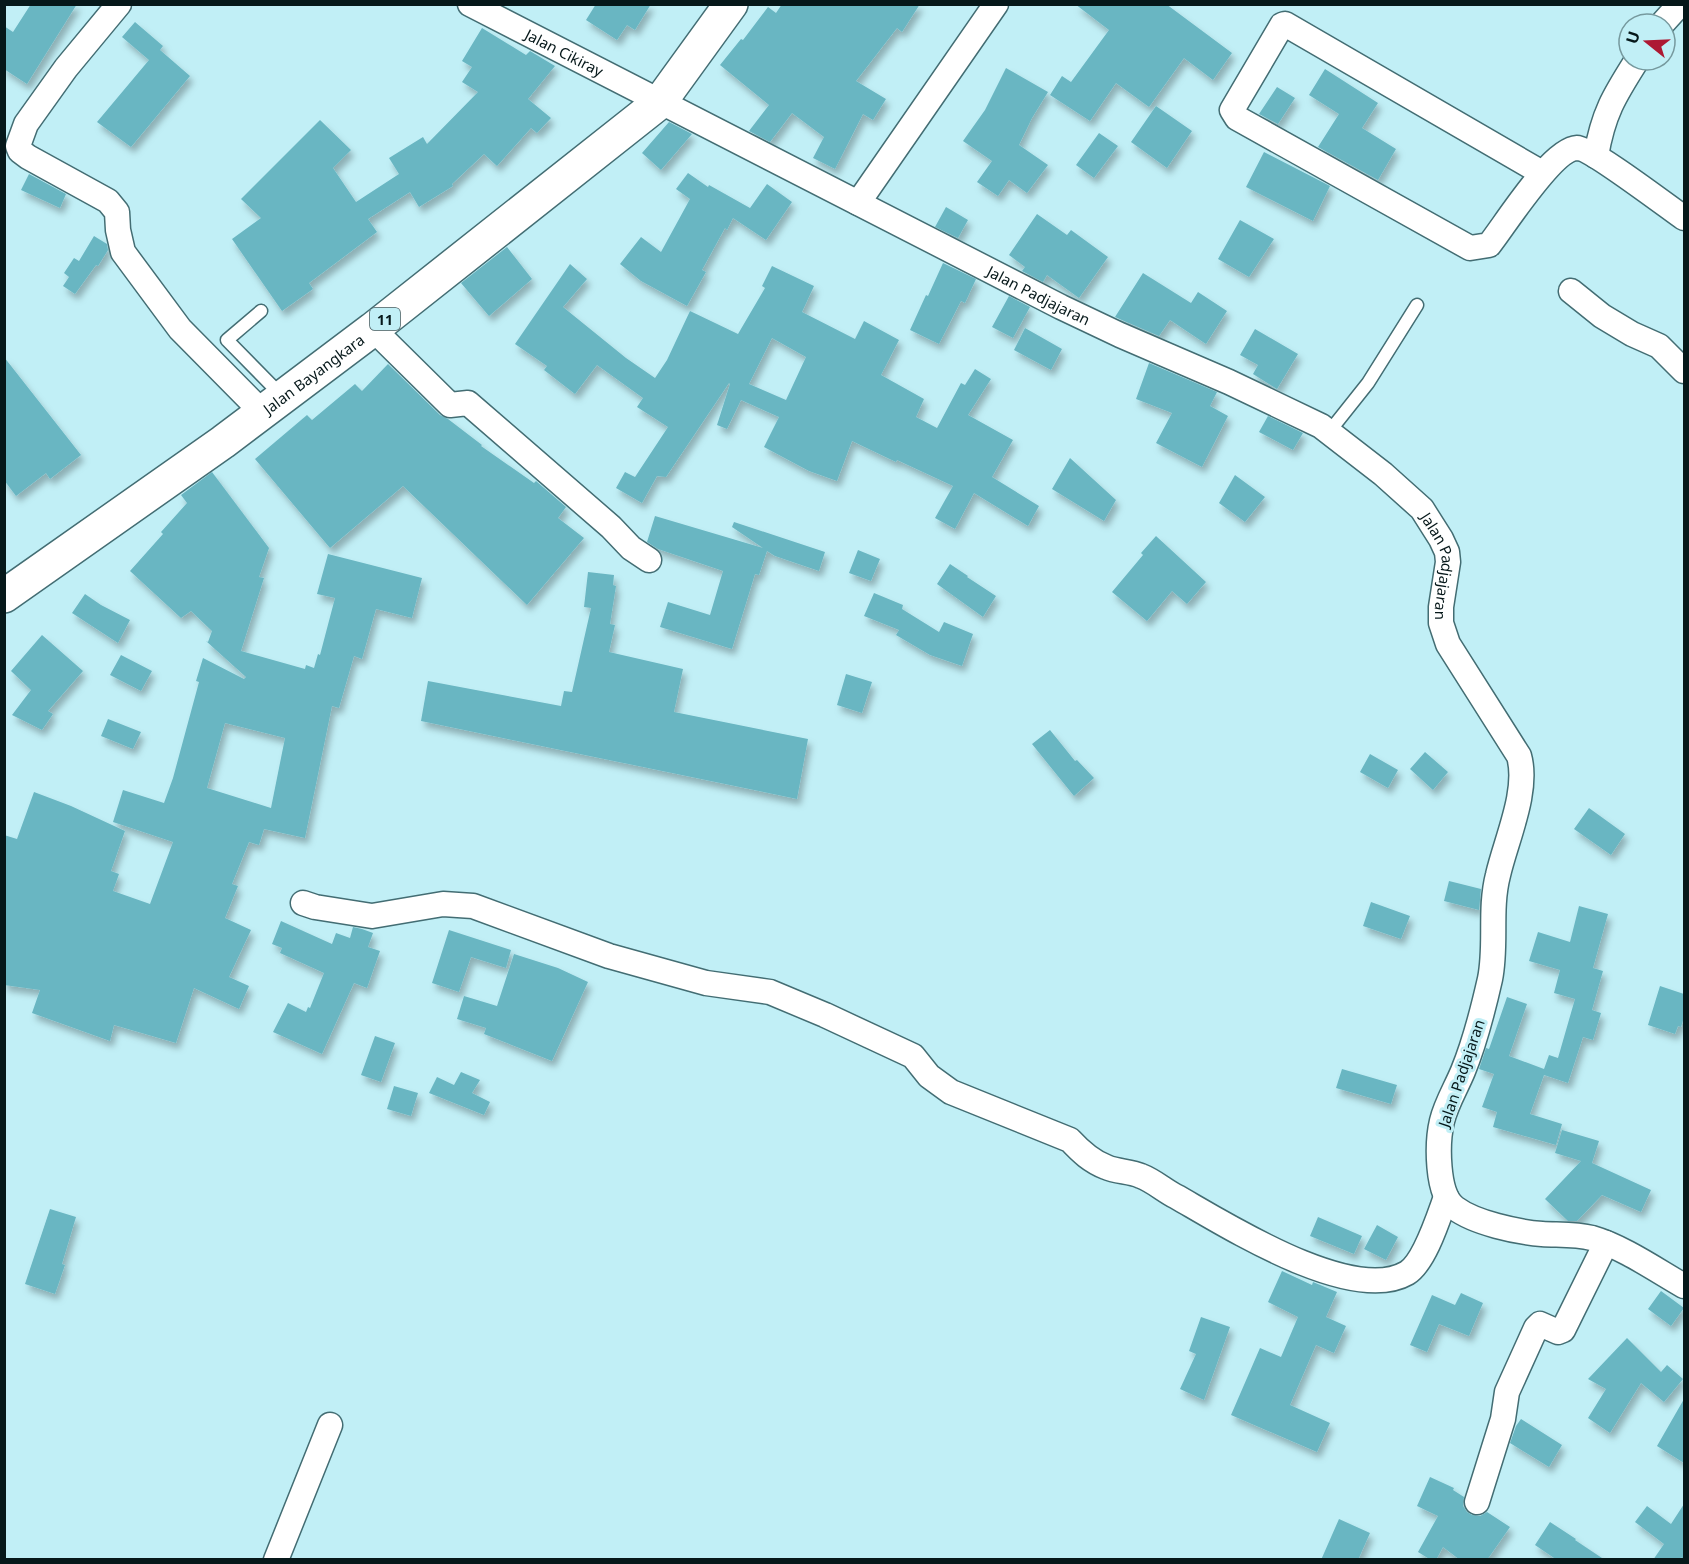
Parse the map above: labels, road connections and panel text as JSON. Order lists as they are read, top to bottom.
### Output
{
  "streets": {
    "highway": ["11", "Jalan Bayangkara"],
    "street": ["Jalan Cikiray", "Jalan Padjajaran"]
  },
  "crossings": [
    ["Jalan Cikiray", "Jalan Padjajaran"],
    ["Jalan Cikiray", "Jalan Bayangkara"],
    ["Jalan Padjajaran", "Jalan Bayangkara"]
  ],
  "north": "left"
}
